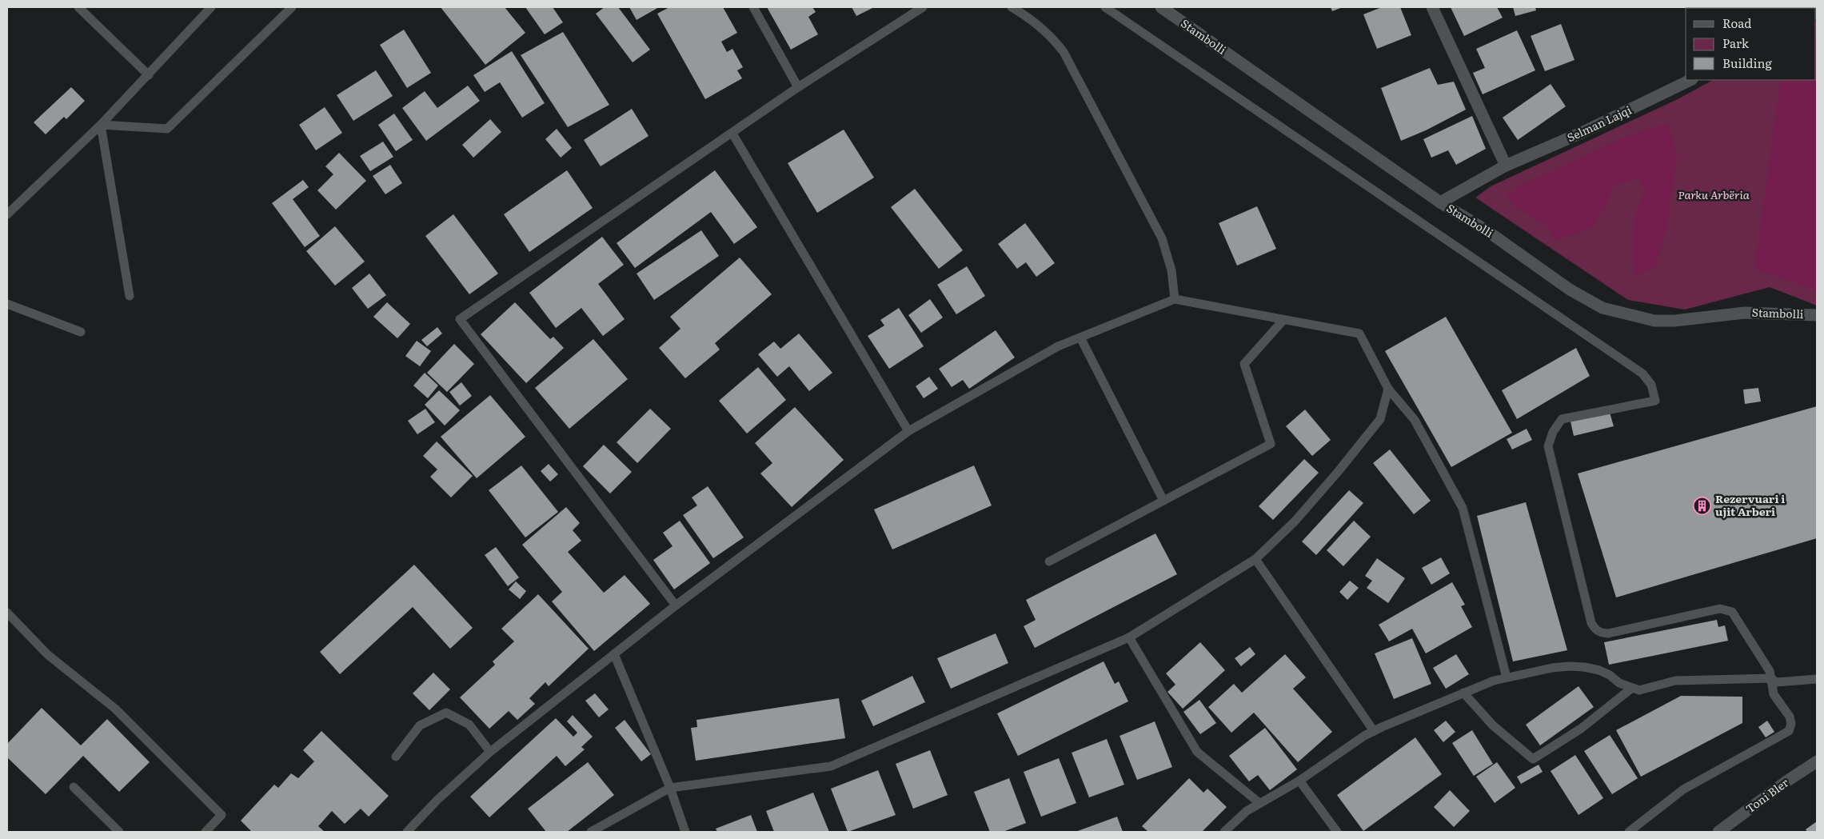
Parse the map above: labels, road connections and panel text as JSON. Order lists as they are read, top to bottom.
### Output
{
  "streets": {
    "street": ["Stambolli", "Selman Lajqi", "Toni Bler"]
  },
  "crossings": [
    ["Stambolli", "Selman Lajqi"]
  ],
  "parks": ["Parku Arbëria"],
  "places": {
    "building": ["Rezervuari i ujit Arberi"]
  },
  "legend": ["Road", "Park", "Building"]
}
